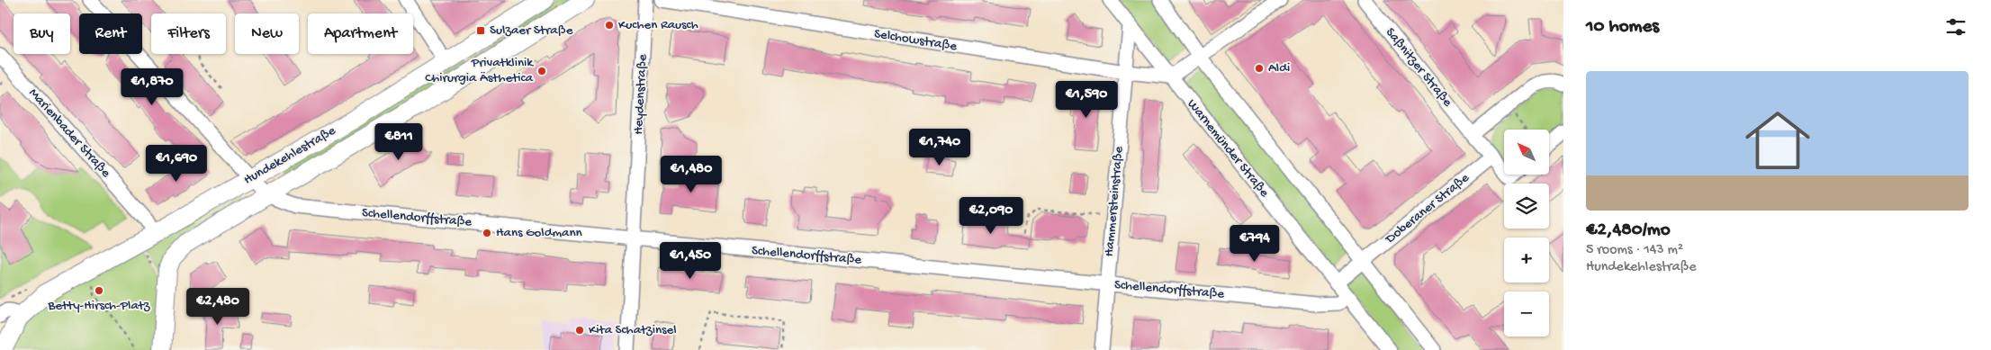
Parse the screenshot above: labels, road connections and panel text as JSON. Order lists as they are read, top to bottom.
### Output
{
  "streets": {
    "main road": ["Hundekehlestraße"],
    "street": [
      "Selchowstraße",
      "Saßnitzer Straße",
      "Heydenstraße",
      "Marienbader Straße",
      "Warnemünder Straße",
      "Hammersteinstraße",
      "Doberaner Straße",
      "Schellendorffstraße"
    ]
  },
  "crossings": [
    ["Selchowstraße", "Warnemünder Straße"],
    ["Selchowstraße", "Hammersteinstraße"],
    ["Saßnitzer Straße", "Doberaner Straße"],
    ["Heydenstraße", "Schellendorffstraße"],
    ["Marienbader Straße", "Hundekehlestraße"],
    ["Warnemünder Straße", "Hammersteinstraße"],
    ["Warnemünder Straße", "Schellendorffstraße"],
    ["Hundekehlestraße", "Schellendorffstraße"],
    ["Hammersteinstraße", "Schellendorffstraße"]
  ],
  "places": {
    "other": [
      "Kuchen Rausch",
      "Aldi",
      "Privatklinik Chirurgia Ästhetica",
      "Hans Goldmann",
      "Betty-Hirsch-Platz",
      "Kita Schatzinsel"
    ],
    "transit": ["Sulzaer Straße"]
  },
  "north": "top left",
  "page": {
    "heading": "10 homes",
    "chip": [
      "Buy",
      "Rent",
      "Filters",
      "New",
      "Apartment"
    ],
    "list": [
      {
        "name": "€2,480/mo",
        "note": "5 rooms · 143 m² · Hundekehlestraße"
      }
    ],
    "price": [
      "€1,870",
      "€1,590",
      "€811",
      "€1,740",
      "€1,690",
      "€1,480",
      "€2,090",
      "€794",
      "€1,450",
      "€2,480"
    ],
    "map_buttons": ["+", "−"]
  }
}
